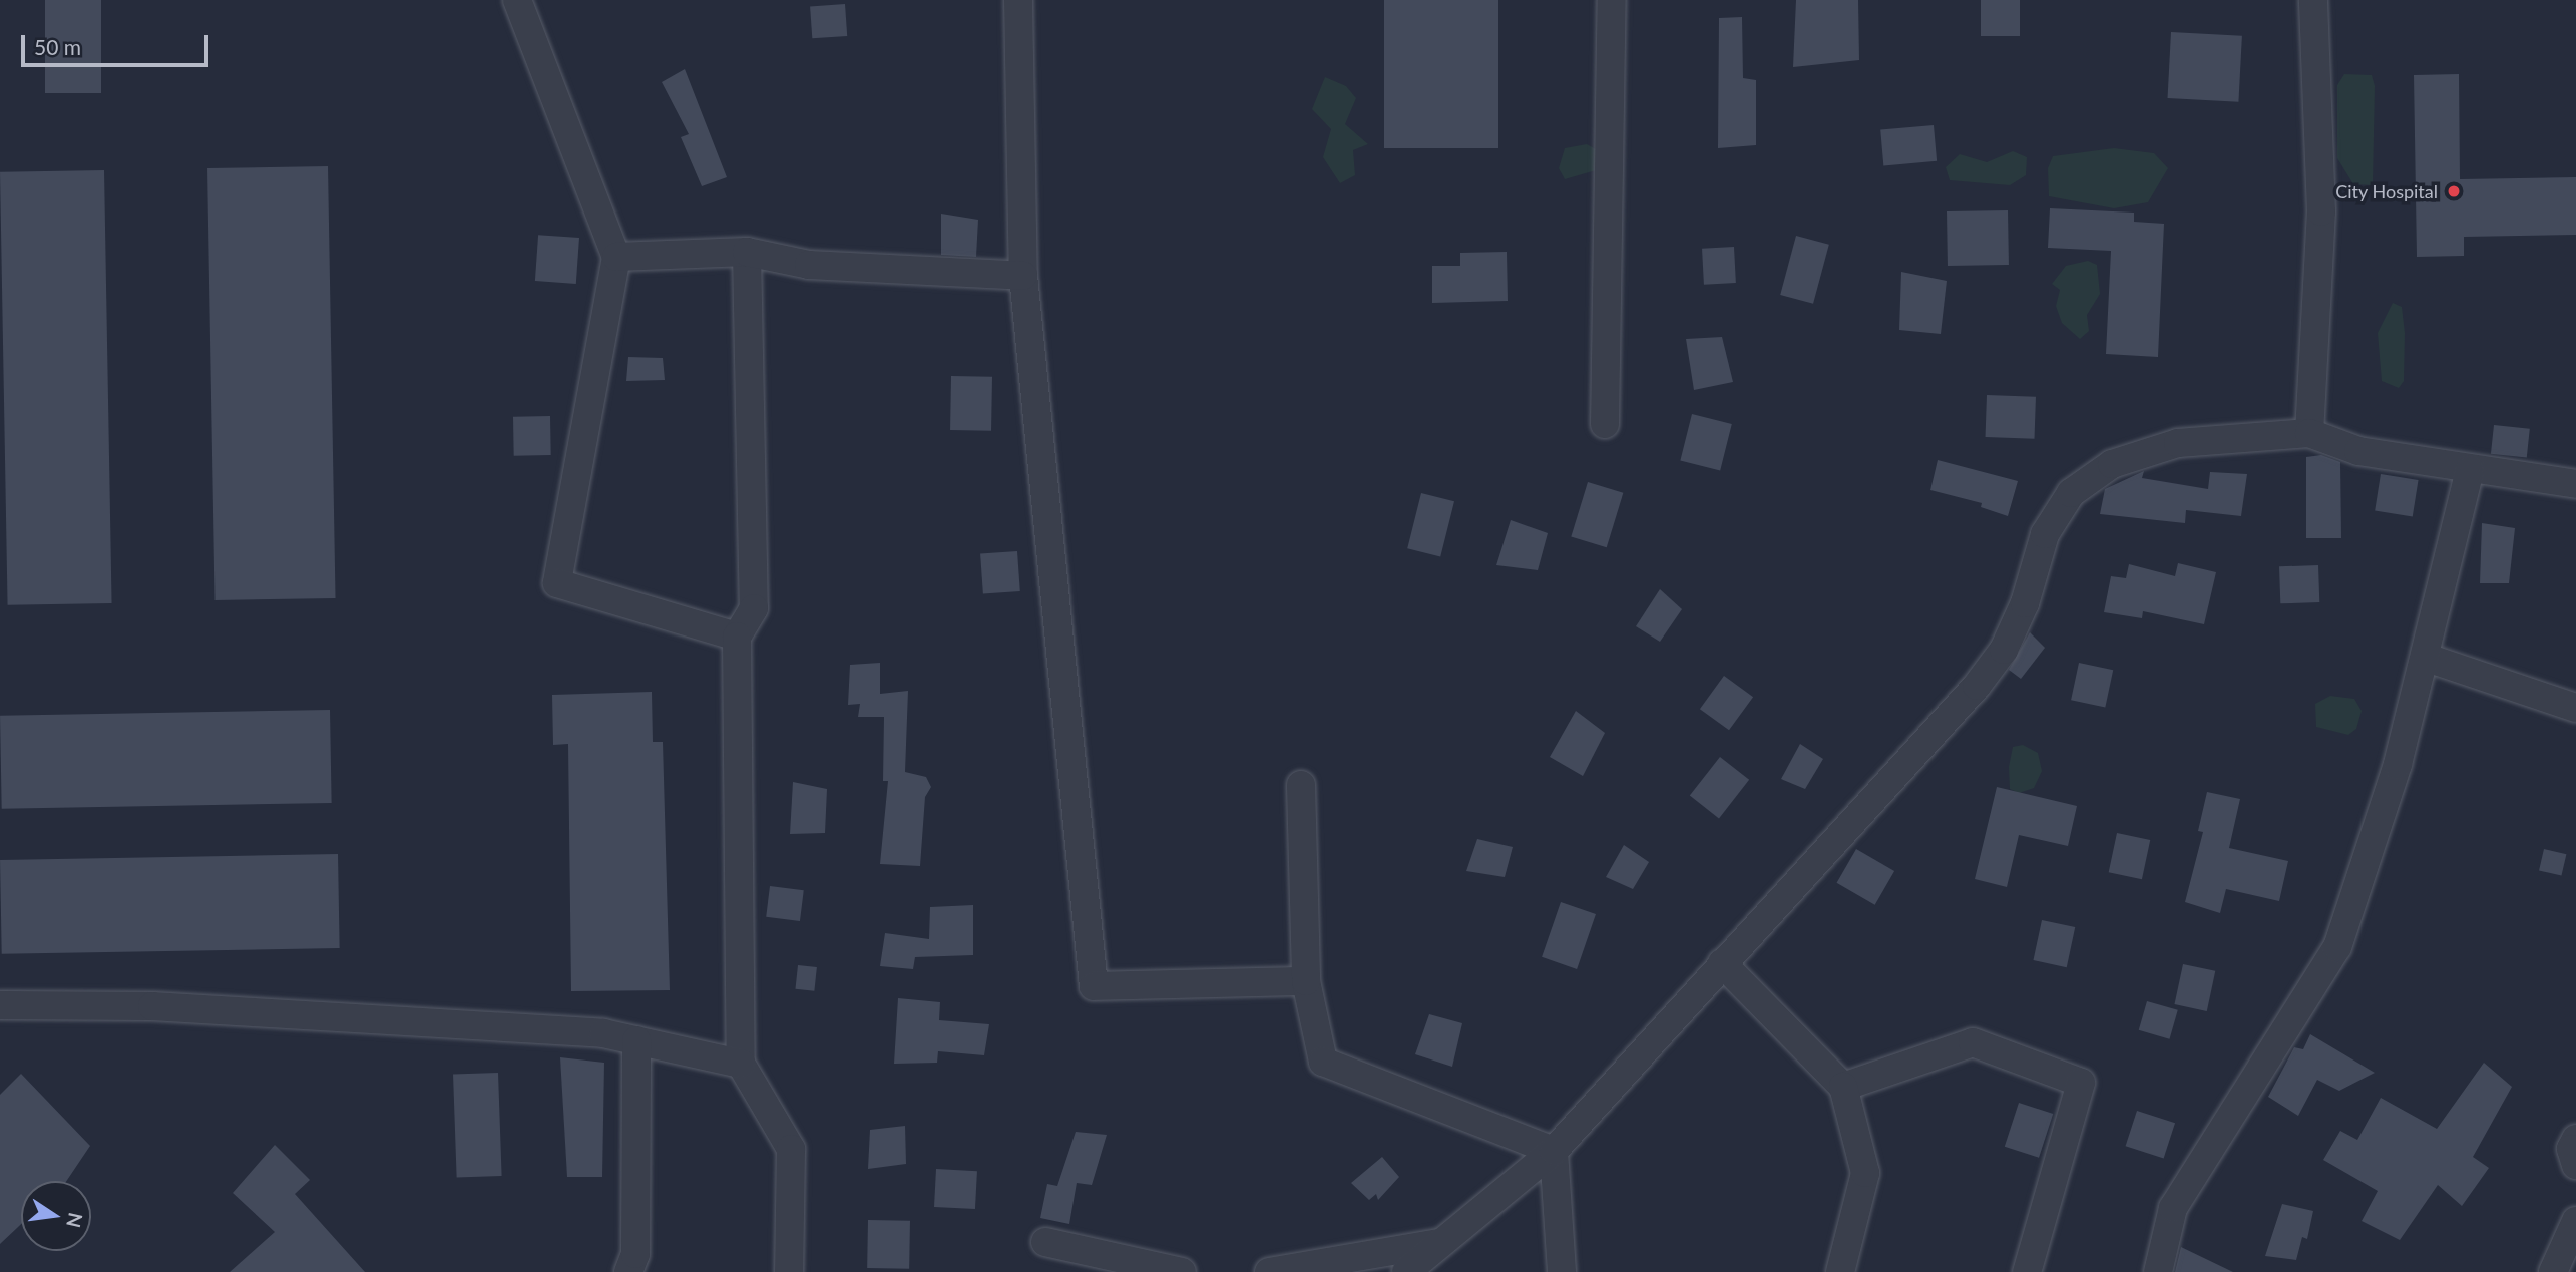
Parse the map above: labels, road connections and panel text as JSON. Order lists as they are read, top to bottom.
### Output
{
  "places": ["City Hospital"],
  "scale_bar": "50 m",
  "north": "right"
}
